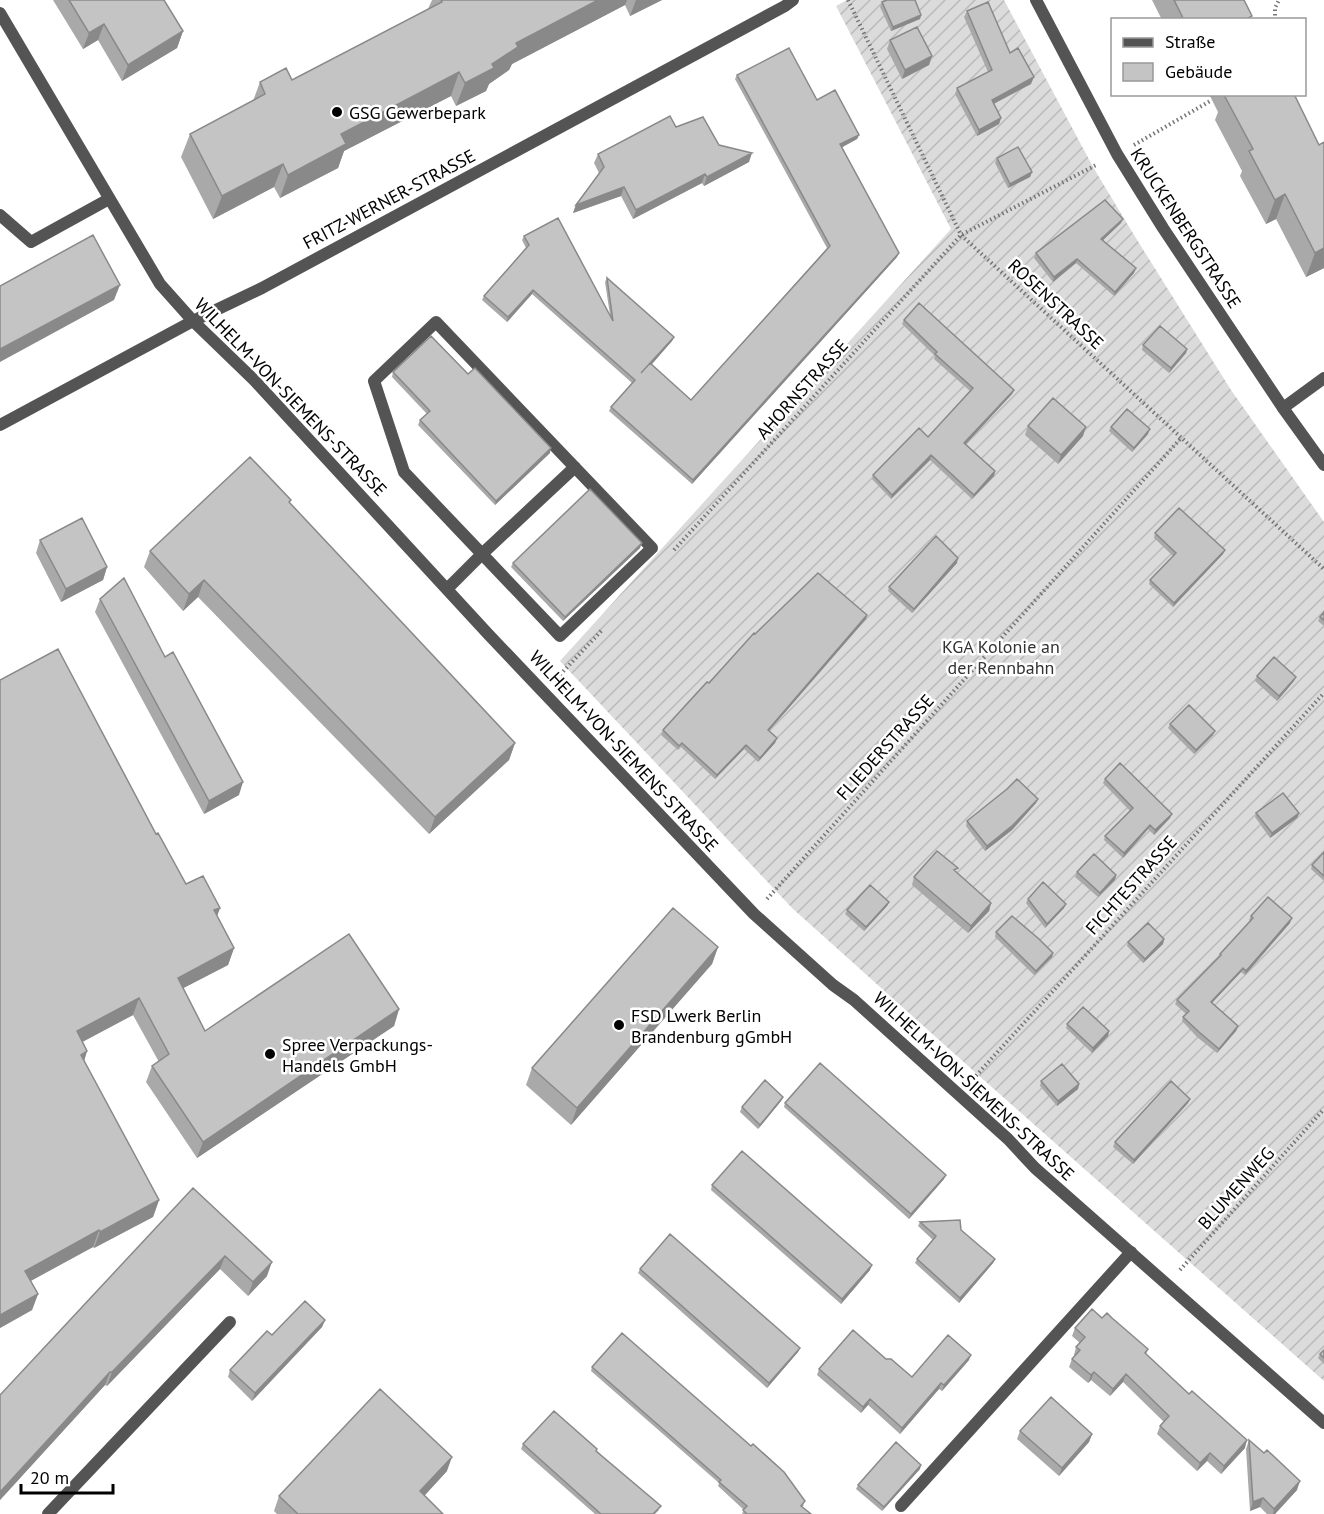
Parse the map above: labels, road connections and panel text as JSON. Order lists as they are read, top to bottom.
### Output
{
  "streets": {
    "street": ["FRITZ-WERNER-STRASSE", "KRUCKENBERGSTRASSE", "WILHELM-VON-SIEMENS-STRASSE"],
    "path": [
      "ROSENSTRASSE",
      "AHORNSTRASSE",
      "FLIEDERSTRASSE",
      "FICHTESTRASSE",
      "BLUMENWEG"
    ]
  },
  "crossings": [
    ["FRITZ-WERNER-STRASSE", "WILHELM-VON-SIEMENS-STRASSE"],
    ["KRUCKENBERGSTRASSE", "AHORNSTRASSE"],
    ["ROSENSTRASSE", "AHORNSTRASSE"],
    ["ROSENSTRASSE", "FLIEDERSTRASSE"],
    ["WILHELM-VON-SIEMENS-STRASSE", "FLIEDERSTRASSE"],
    ["WILHELM-VON-SIEMENS-STRASSE", "FICHTESTRASSE"],
    ["WILHELM-VON-SIEMENS-STRASSE", "BLUMENWEG"]
  ],
  "parks": ["KGA Kolonie an der Rennbahn"],
  "places": ["GSG Gewerbepark", "FSD Lwerk Berlin Brandenburg gGmbH", "Spree Verpackungs- Handels GmbH"],
  "legend": ["Straße", "Gebäude"],
  "scale_bar": "20 m"
}
